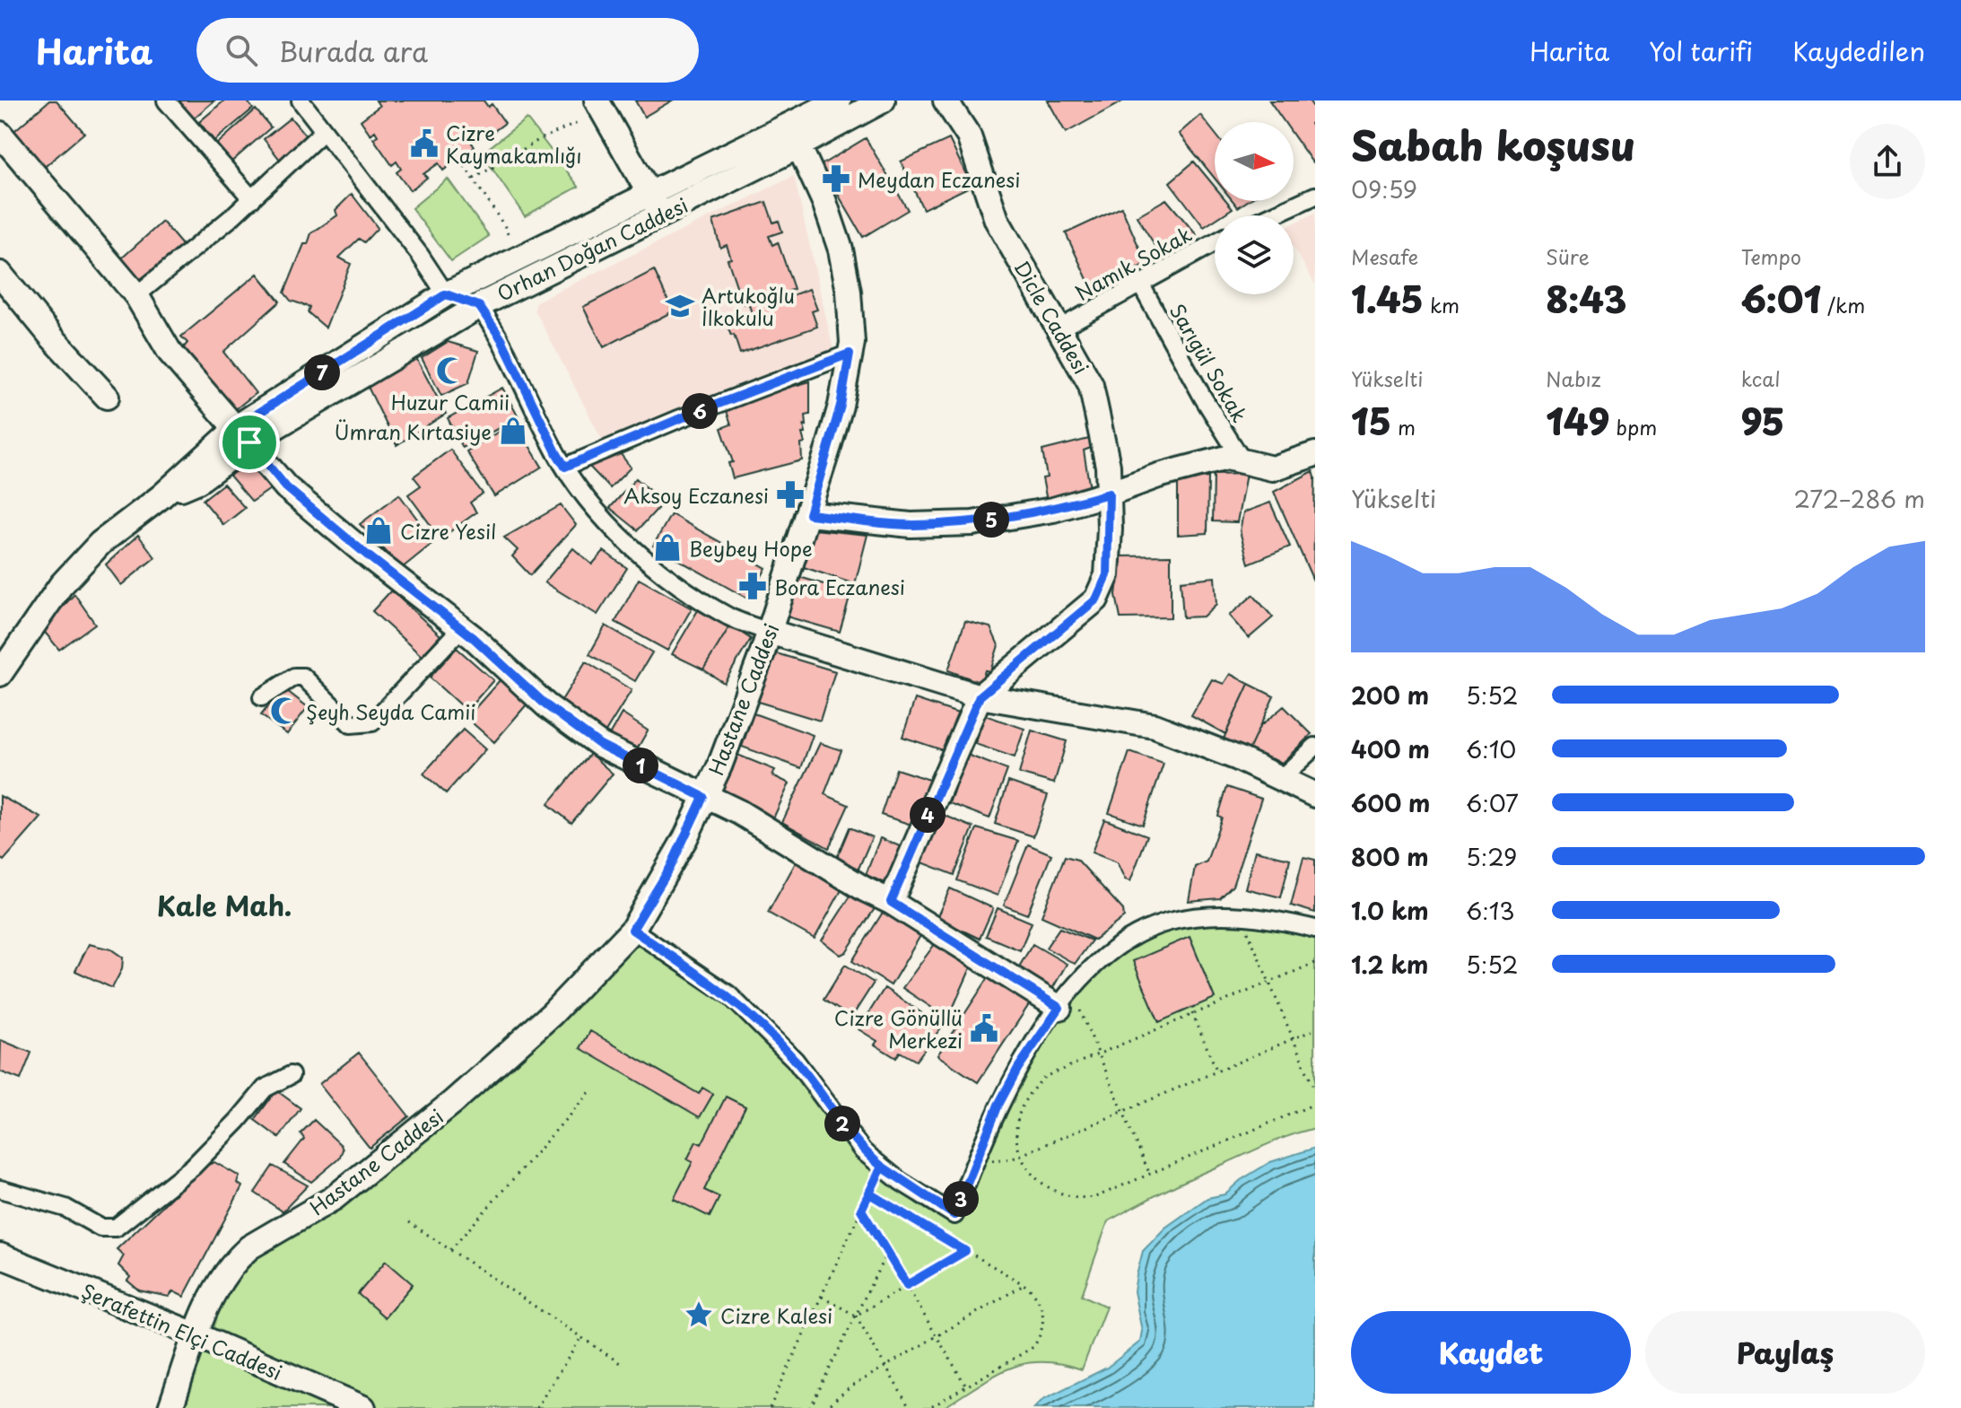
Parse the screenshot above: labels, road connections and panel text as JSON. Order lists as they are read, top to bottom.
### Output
{
  "streets": {
    "street": [
      "Orhan Doğan Caddesi",
      "Namık Sokak",
      "Dicle Caddesi",
      "Sarıgül Sokak",
      "Hastane Caddesi",
      "Şerafettin Elçi Caddesi"
    ]
  },
  "crossings": [
    ["Orhan Doğan Caddesi", "Hastane Caddesi"],
    ["Namık Sokak", "Dicle Caddesi"],
    ["Namık Sokak", "Sarıgül Sokak"],
    ["Hastane Caddesi", "Şerafettin Elçi Caddesi"]
  ],
  "districts": ["Kale Mah."],
  "places": {
    "public building": ["Cizre Kaymakamlığı", "Cizre Gönüllü Merkezi"],
    "pharmacy": ["Meydan Eczanesi", "Aksoy Eczanesi", "Bora Eczanesi"],
    "school or university": ["Artukoğlu İlkokulu"],
    "mosque": ["Huzur Camii", "Şeyh Seyda Camii"],
    "shop": ["Ümran Kırtasiye", "Cizre Yesil", "Beybey Hope"],
    "place": ["Cizre Kalesi"]
  },
  "north": "right",
  "page": {
    "header": "Harita",
    "search": "Burada ara",
    "nav": ["Harita", "Yol tarifi", "Kaydedilen"],
    "heading": ["Sabah koşusu", "09:59"],
    "stats": [
      ["Mesafe", "1.45 km"],
      ["Süre", "8:43"],
      ["Tempo", "6:01 /km"],
      ["Yükselti", "15 m"],
      ["Nabız", "149 bpm"],
      ["kcal", "95"]
    ],
    "pins": [
      "7",
      "6",
      "5",
      "1",
      "4",
      "2",
      "3"
    ],
    "chart": ["Yükselti", "272–286 m"],
    "list": [
      {
        "name": "200 m",
        "note": "5:52"
      },
      {
        "name": "400 m",
        "note": "6:10"
      },
      {
        "name": "600 m",
        "note": "6:07"
      },
      {
        "name": "800 m",
        "note": "5:29"
      },
      {
        "name": "1.0 km",
        "note": "6:13"
      },
      {
        "name": "1.2 km",
        "note": "5:52"
      }
    ],
    "buttons": ["Kaydet", "Paylaş"]
  }
}
